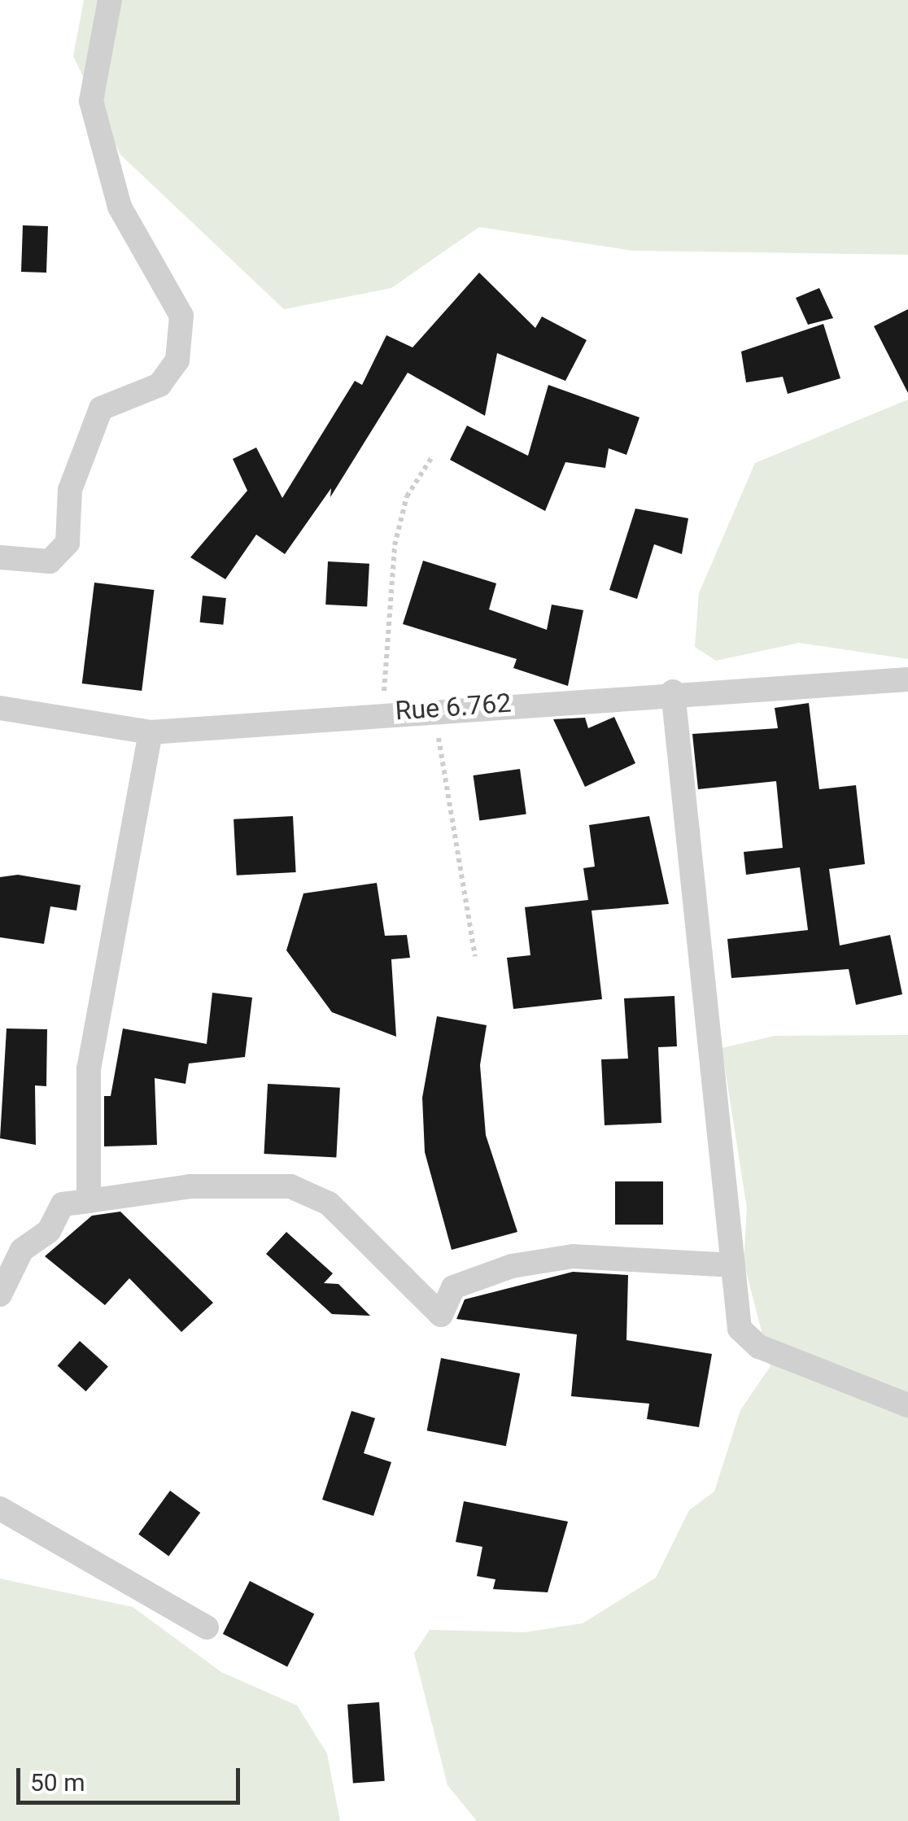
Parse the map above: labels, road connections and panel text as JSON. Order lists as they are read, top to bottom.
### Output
{
  "streets": {
    "street": ["Rue 6.762"]
  },
  "scale_bar": "50 m"
}
